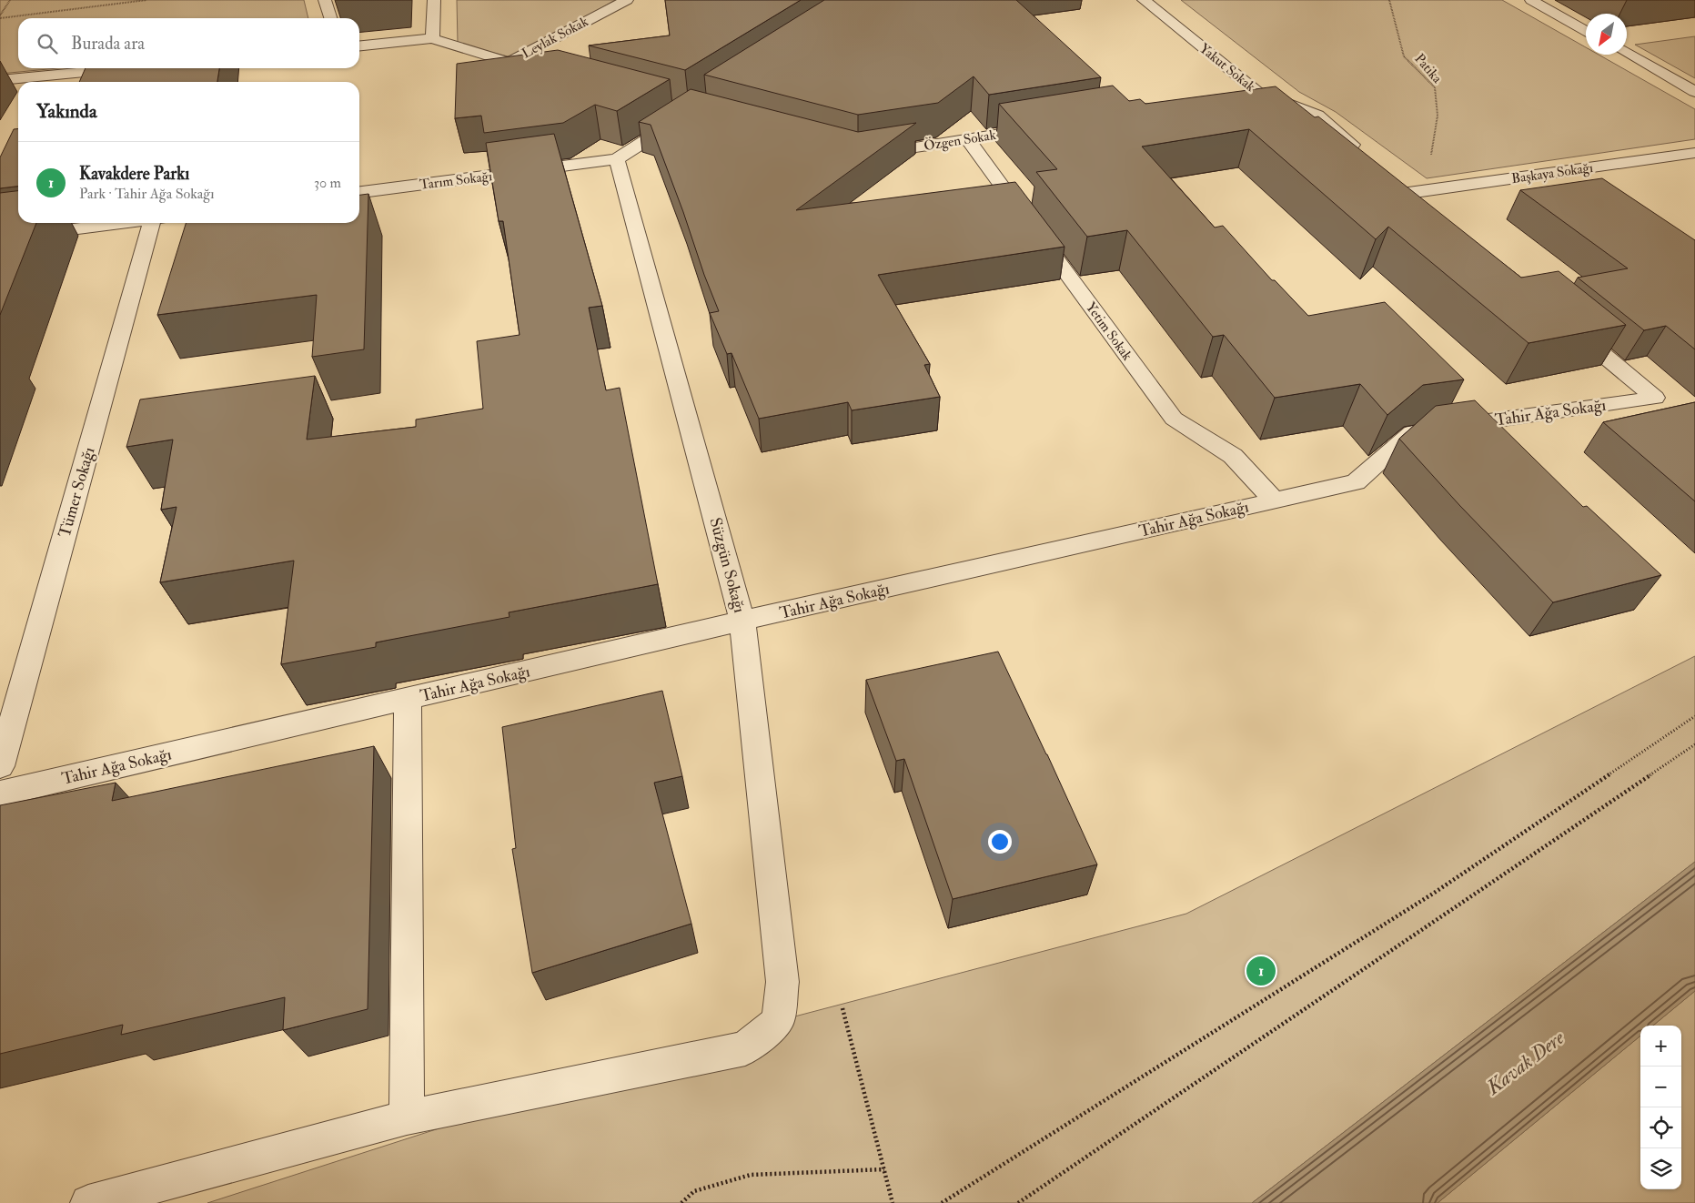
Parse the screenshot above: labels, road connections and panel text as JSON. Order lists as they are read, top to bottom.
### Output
{
  "streets": {
    "street": [
      "Leylak Sokak",
      "Yakut Sokak",
      "Özgen Sokak",
      "Başkaya Sokağı",
      "Tarım Sokağı",
      "Yetim Sokak",
      "Tahir Ağa Sokağı",
      "Tümer Sokağı",
      "Süzgün Sokağı"
    ],
    "path": ["Patika"]
  },
  "crossings": [
    ["Özgen Sokak", "Yetim Sokak"],
    ["Tarım Sokağı", "Süzgün Sokağı"],
    ["Yetim Sokak", "Tahir Ağa Sokağı"],
    ["Tahir Ağa Sokağı", "Süzgün Sokağı"]
  ],
  "water": ["Kavak Dere"],
  "north": "bottom left",
  "page": {
    "search": "Burada ara",
    "heading": "Yakında",
    "list": [
      {
        "mark": "1",
        "name": "Kavakdere Parkı",
        "note": "Park · Tahir Ağa Sokağı",
        "value": "30 m"
      }
    ],
    "pins": "1",
    "map_buttons": ["+", "−"]
  }
}
